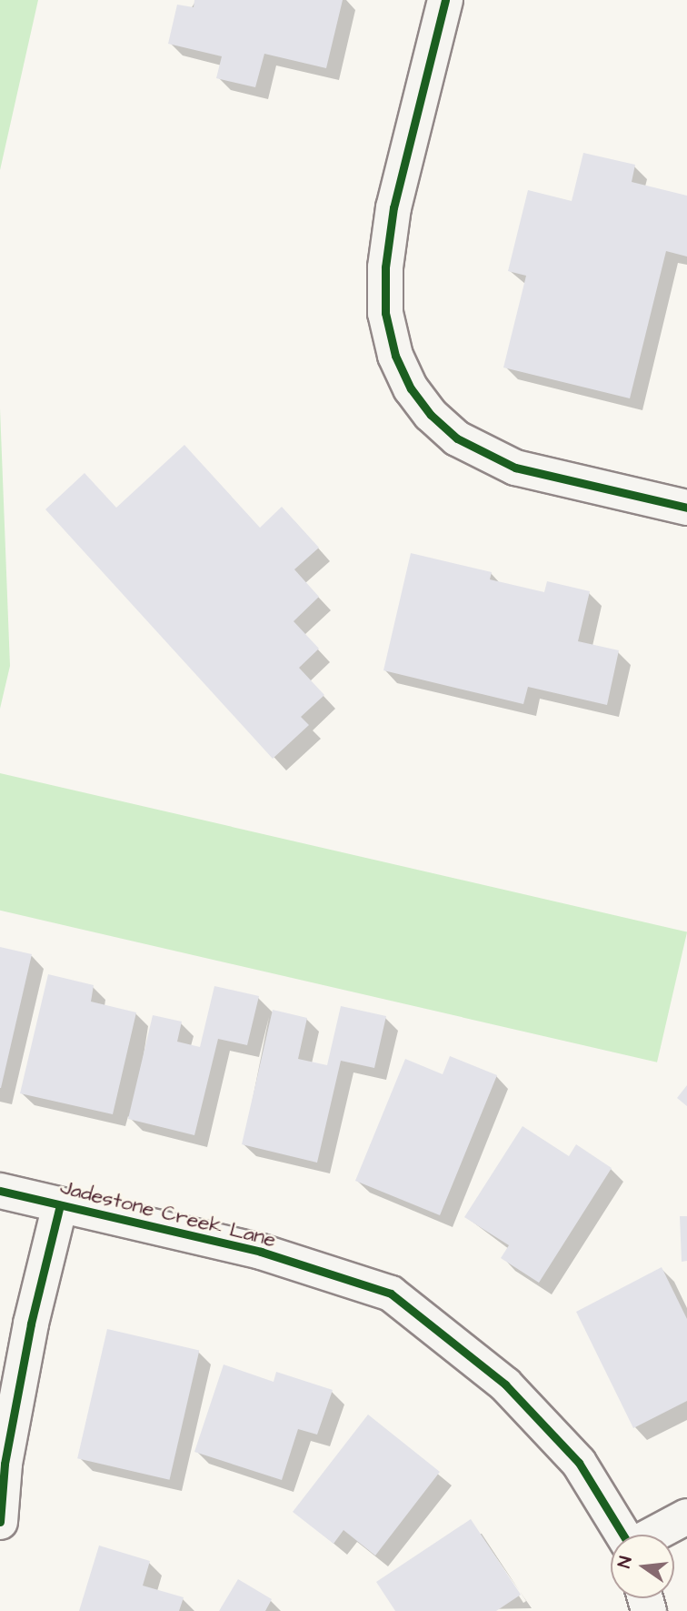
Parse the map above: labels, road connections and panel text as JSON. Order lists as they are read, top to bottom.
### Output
{
  "streets": {
    "street": ["Jadestone Creek Lane"]
  },
  "north": "left"
}
